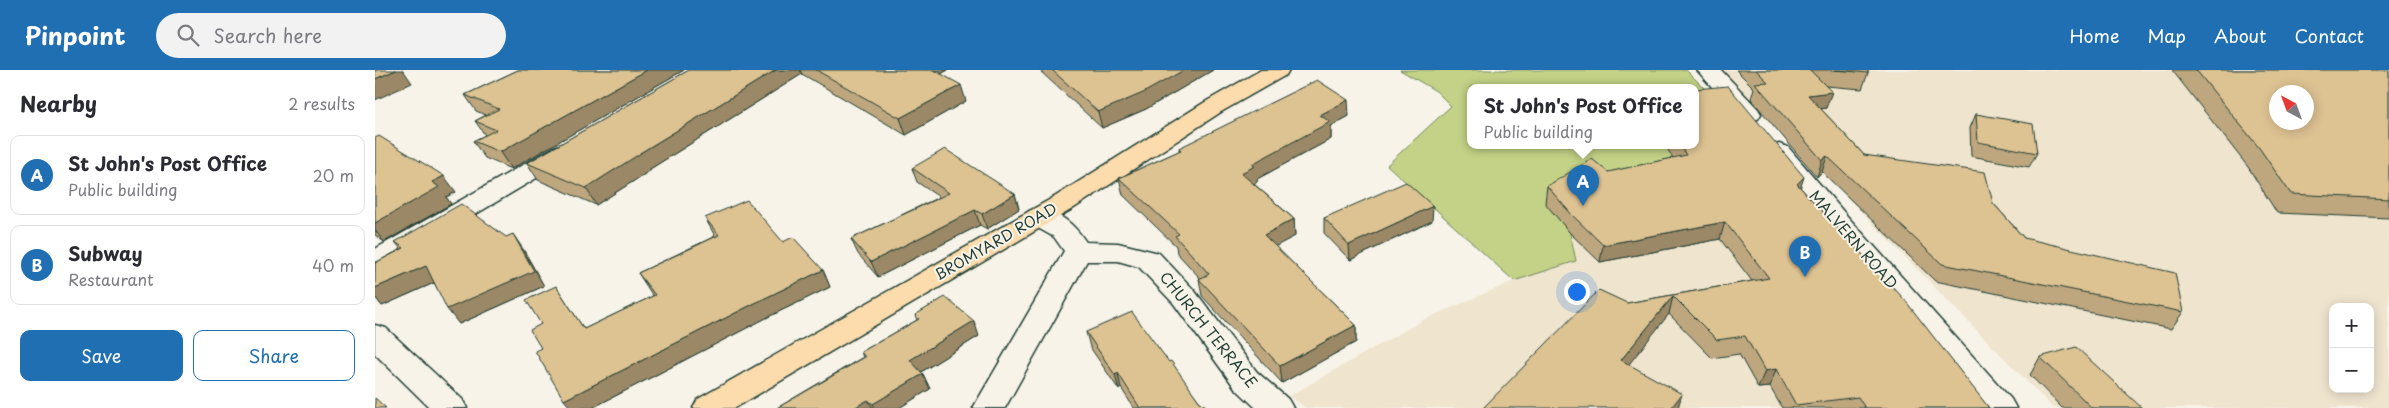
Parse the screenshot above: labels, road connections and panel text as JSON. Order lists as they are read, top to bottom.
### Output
{
  "streets": {
    "main road": ["BROMYARD ROAD"],
    "street": ["MALVERN ROAD", "CHURCH TERRACE"]
  },
  "north": "top left",
  "page": {
    "header": "Pinpoint",
    "search": "Search here",
    "nav": [
      "Home",
      "Map",
      "About",
      "Contact"
    ],
    "heading": ["Nearby", "2 results"],
    "popup": ["St John's Post Office", "Public building"],
    "list": [
      {
        "mark": "A",
        "name": "St John's Post Office",
        "note": "Public building",
        "value": "20 m"
      },
      {
        "mark": "B",
        "name": "Subway",
        "note": "Restaurant",
        "value": "40 m"
      }
    ],
    "pins": ["A", "B"],
    "map_buttons": ["+", "−"],
    "buttons": ["Save", "Share"]
  }
}
